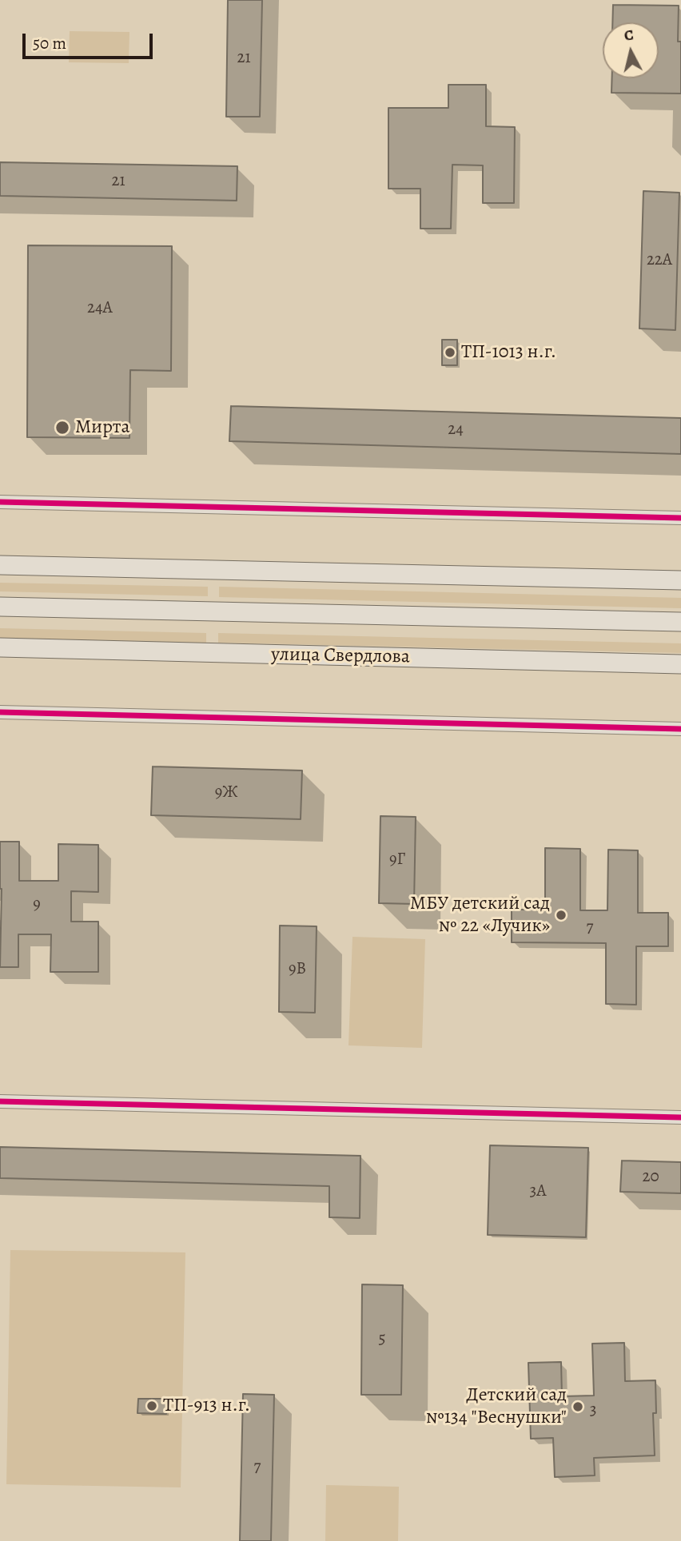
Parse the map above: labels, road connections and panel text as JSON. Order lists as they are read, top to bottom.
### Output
{
  "streets": {
    "main road": ["улица Свердлова"]
  },
  "places": [
    "ТП-1013 н.г.",
    "Мирта",
    "МБУ детский сад № 22 «Лучик»",
    "ТП-913 н.г.",
    "Детский сад №134 \"Веснушки\""
  ],
  "house_numbers": [
    "21",
    "21",
    "22А",
    "24А",
    "24",
    "9Ж",
    "9Г",
    "9",
    "7",
    "9В",
    "20",
    "3А",
    "5",
    "3",
    "7"
  ],
  "scale_bar": "50 m",
  "north": "top"
}
